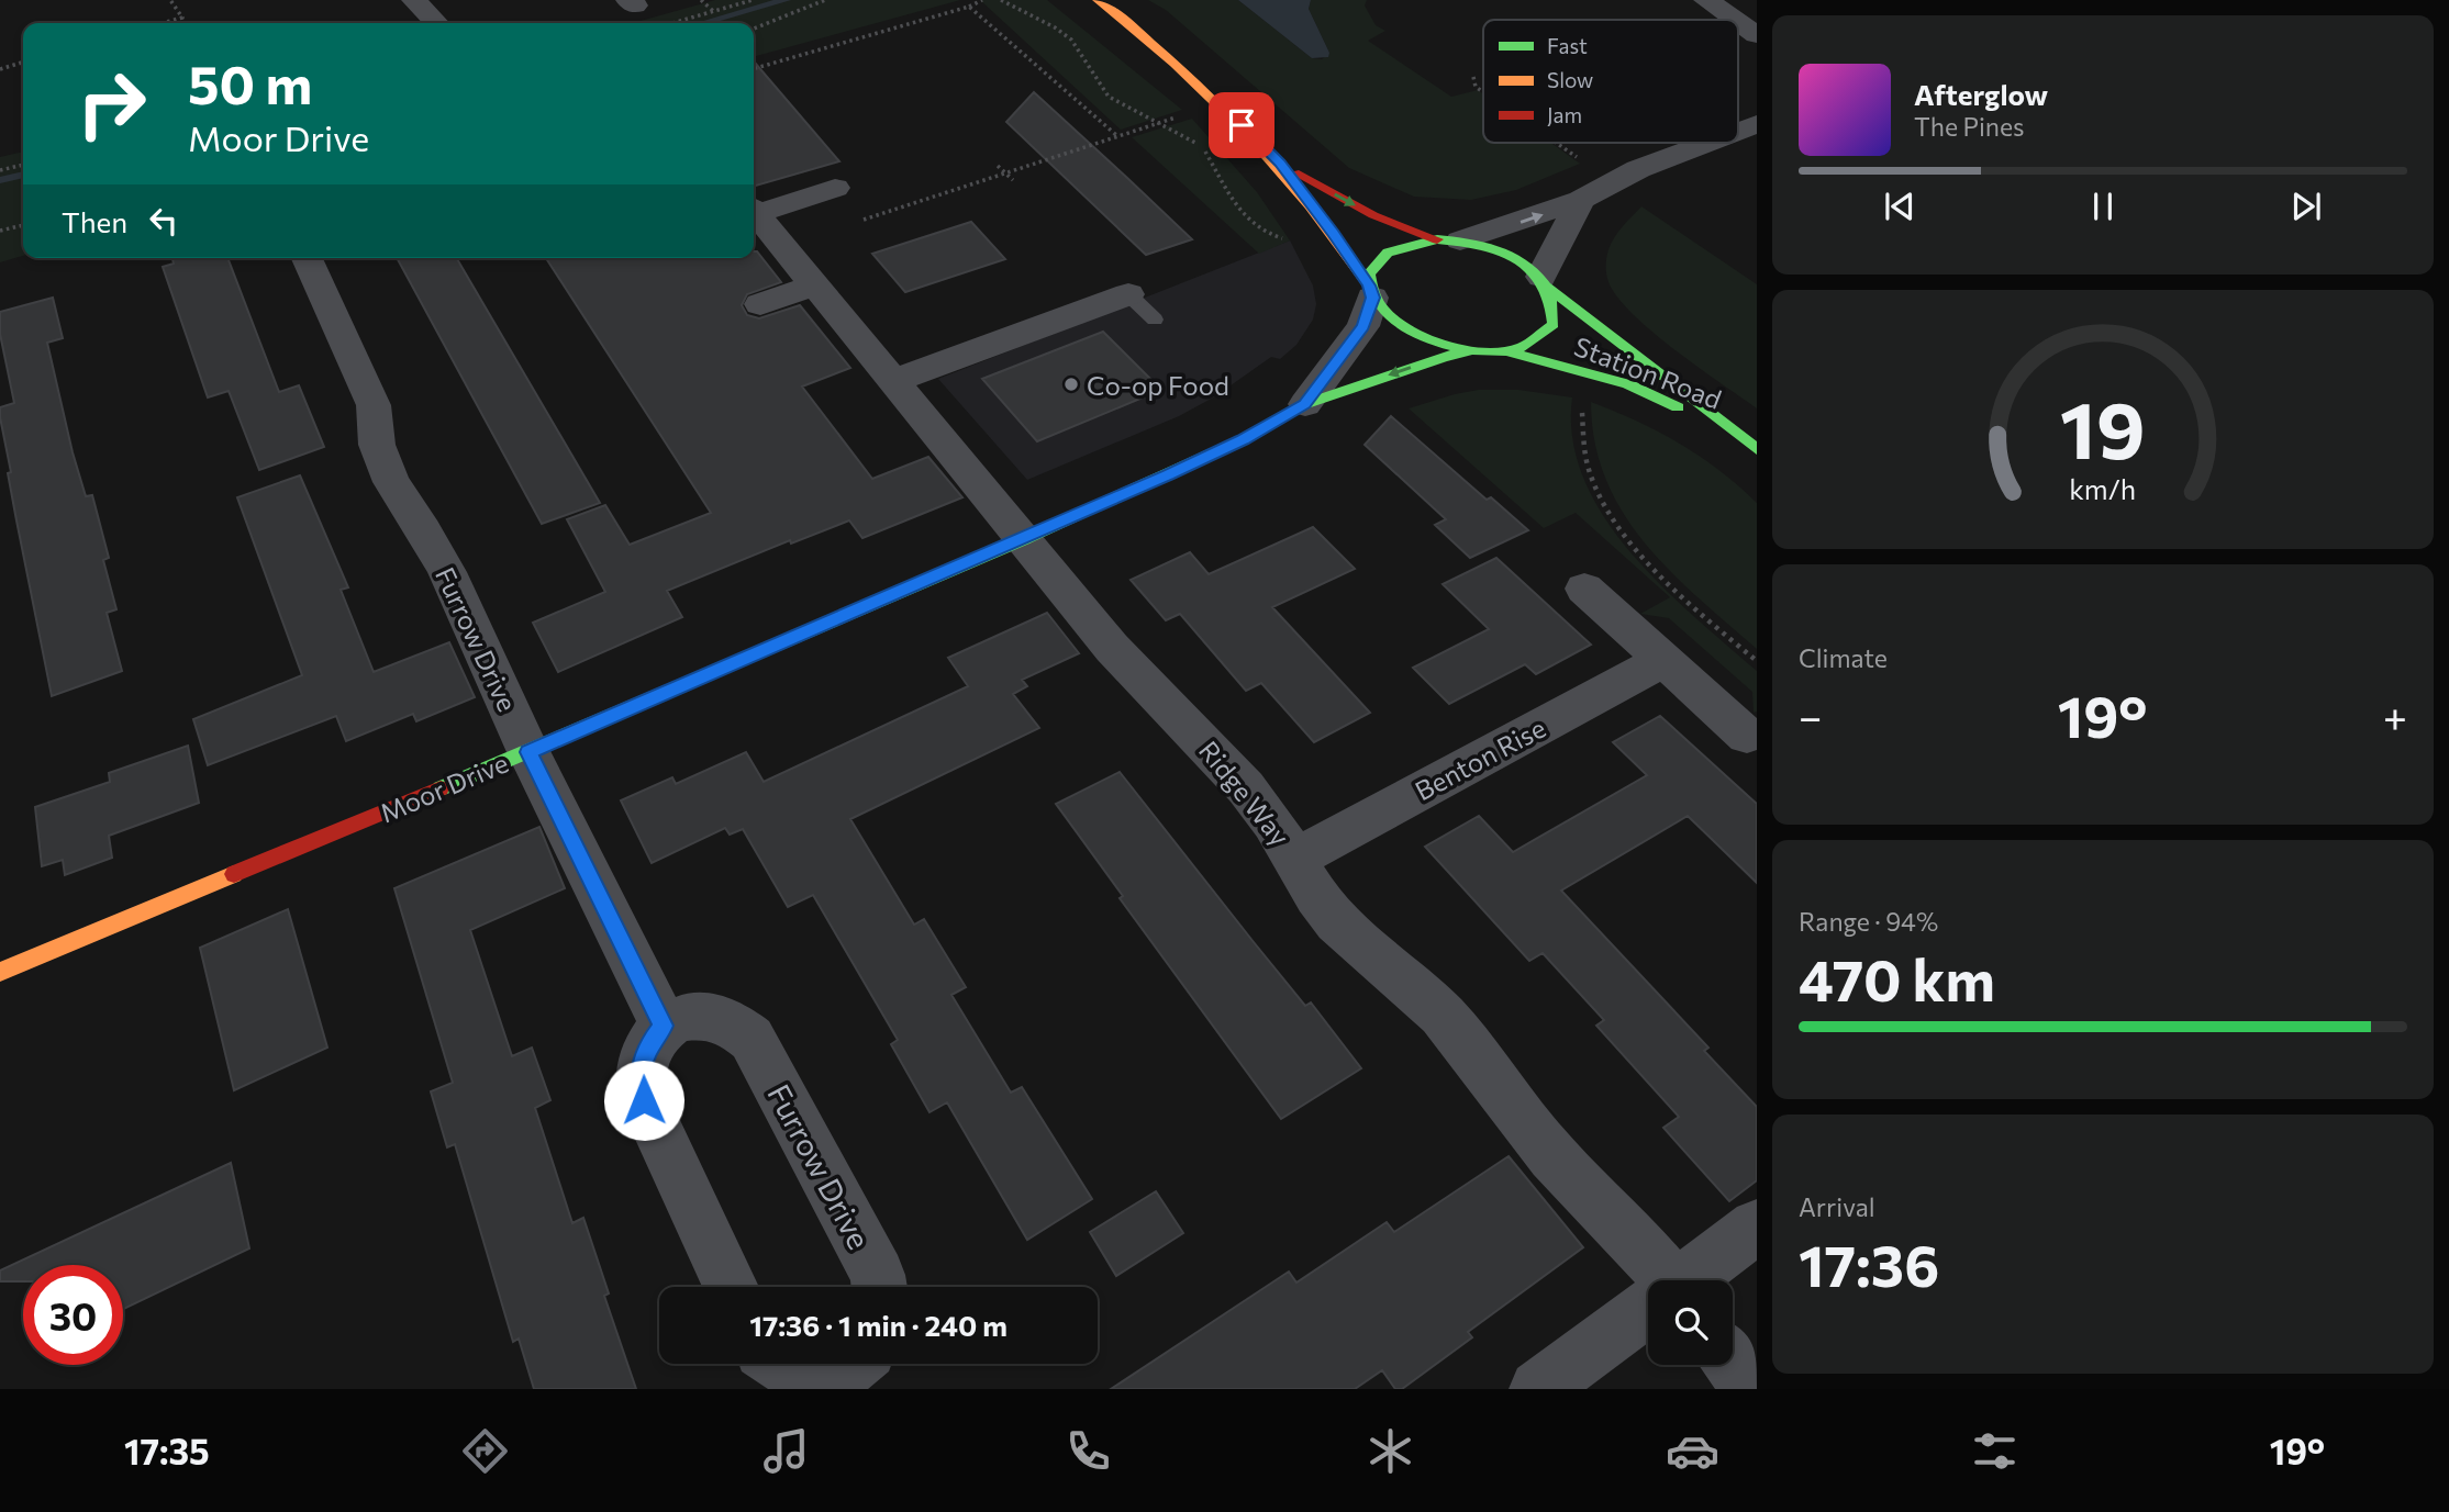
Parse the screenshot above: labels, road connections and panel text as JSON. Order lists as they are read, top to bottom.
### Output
{
  "streets": {
    "main road": ["Station Road", "Moor Drive"],
    "street": ["Furrow Drive", "Benton Rise", "Ridge Way"]
  },
  "crossings": [
    ["Station Road", "Moor Drive"],
    ["Furrow Drive", "Moor Drive"],
    ["Benton Rise", "Ridge Way"],
    ["Moor Drive", "Ridge Way"]
  ],
  "places": ["Co-op Food"],
  "legend": ["Fast", "Slow", "Jam"],
  "page": {
    "turn": ["50 m", "Moor Drive"],
    "song": ["Afterglow", "The Pines"],
    "then": "Then",
    "tile": [
      "Climate",
      ["Range · 94%", "470 km"],
      ["Arrival", "17:36"]
    ],
    "heat": ["−", "19°", "+"],
    "limit": "30",
    "trip": "17:36 · 1 min · 240 m",
    "tabs": ["17:35", "19°"],
    "gauge": ["19", "km/h"]
  }
}
